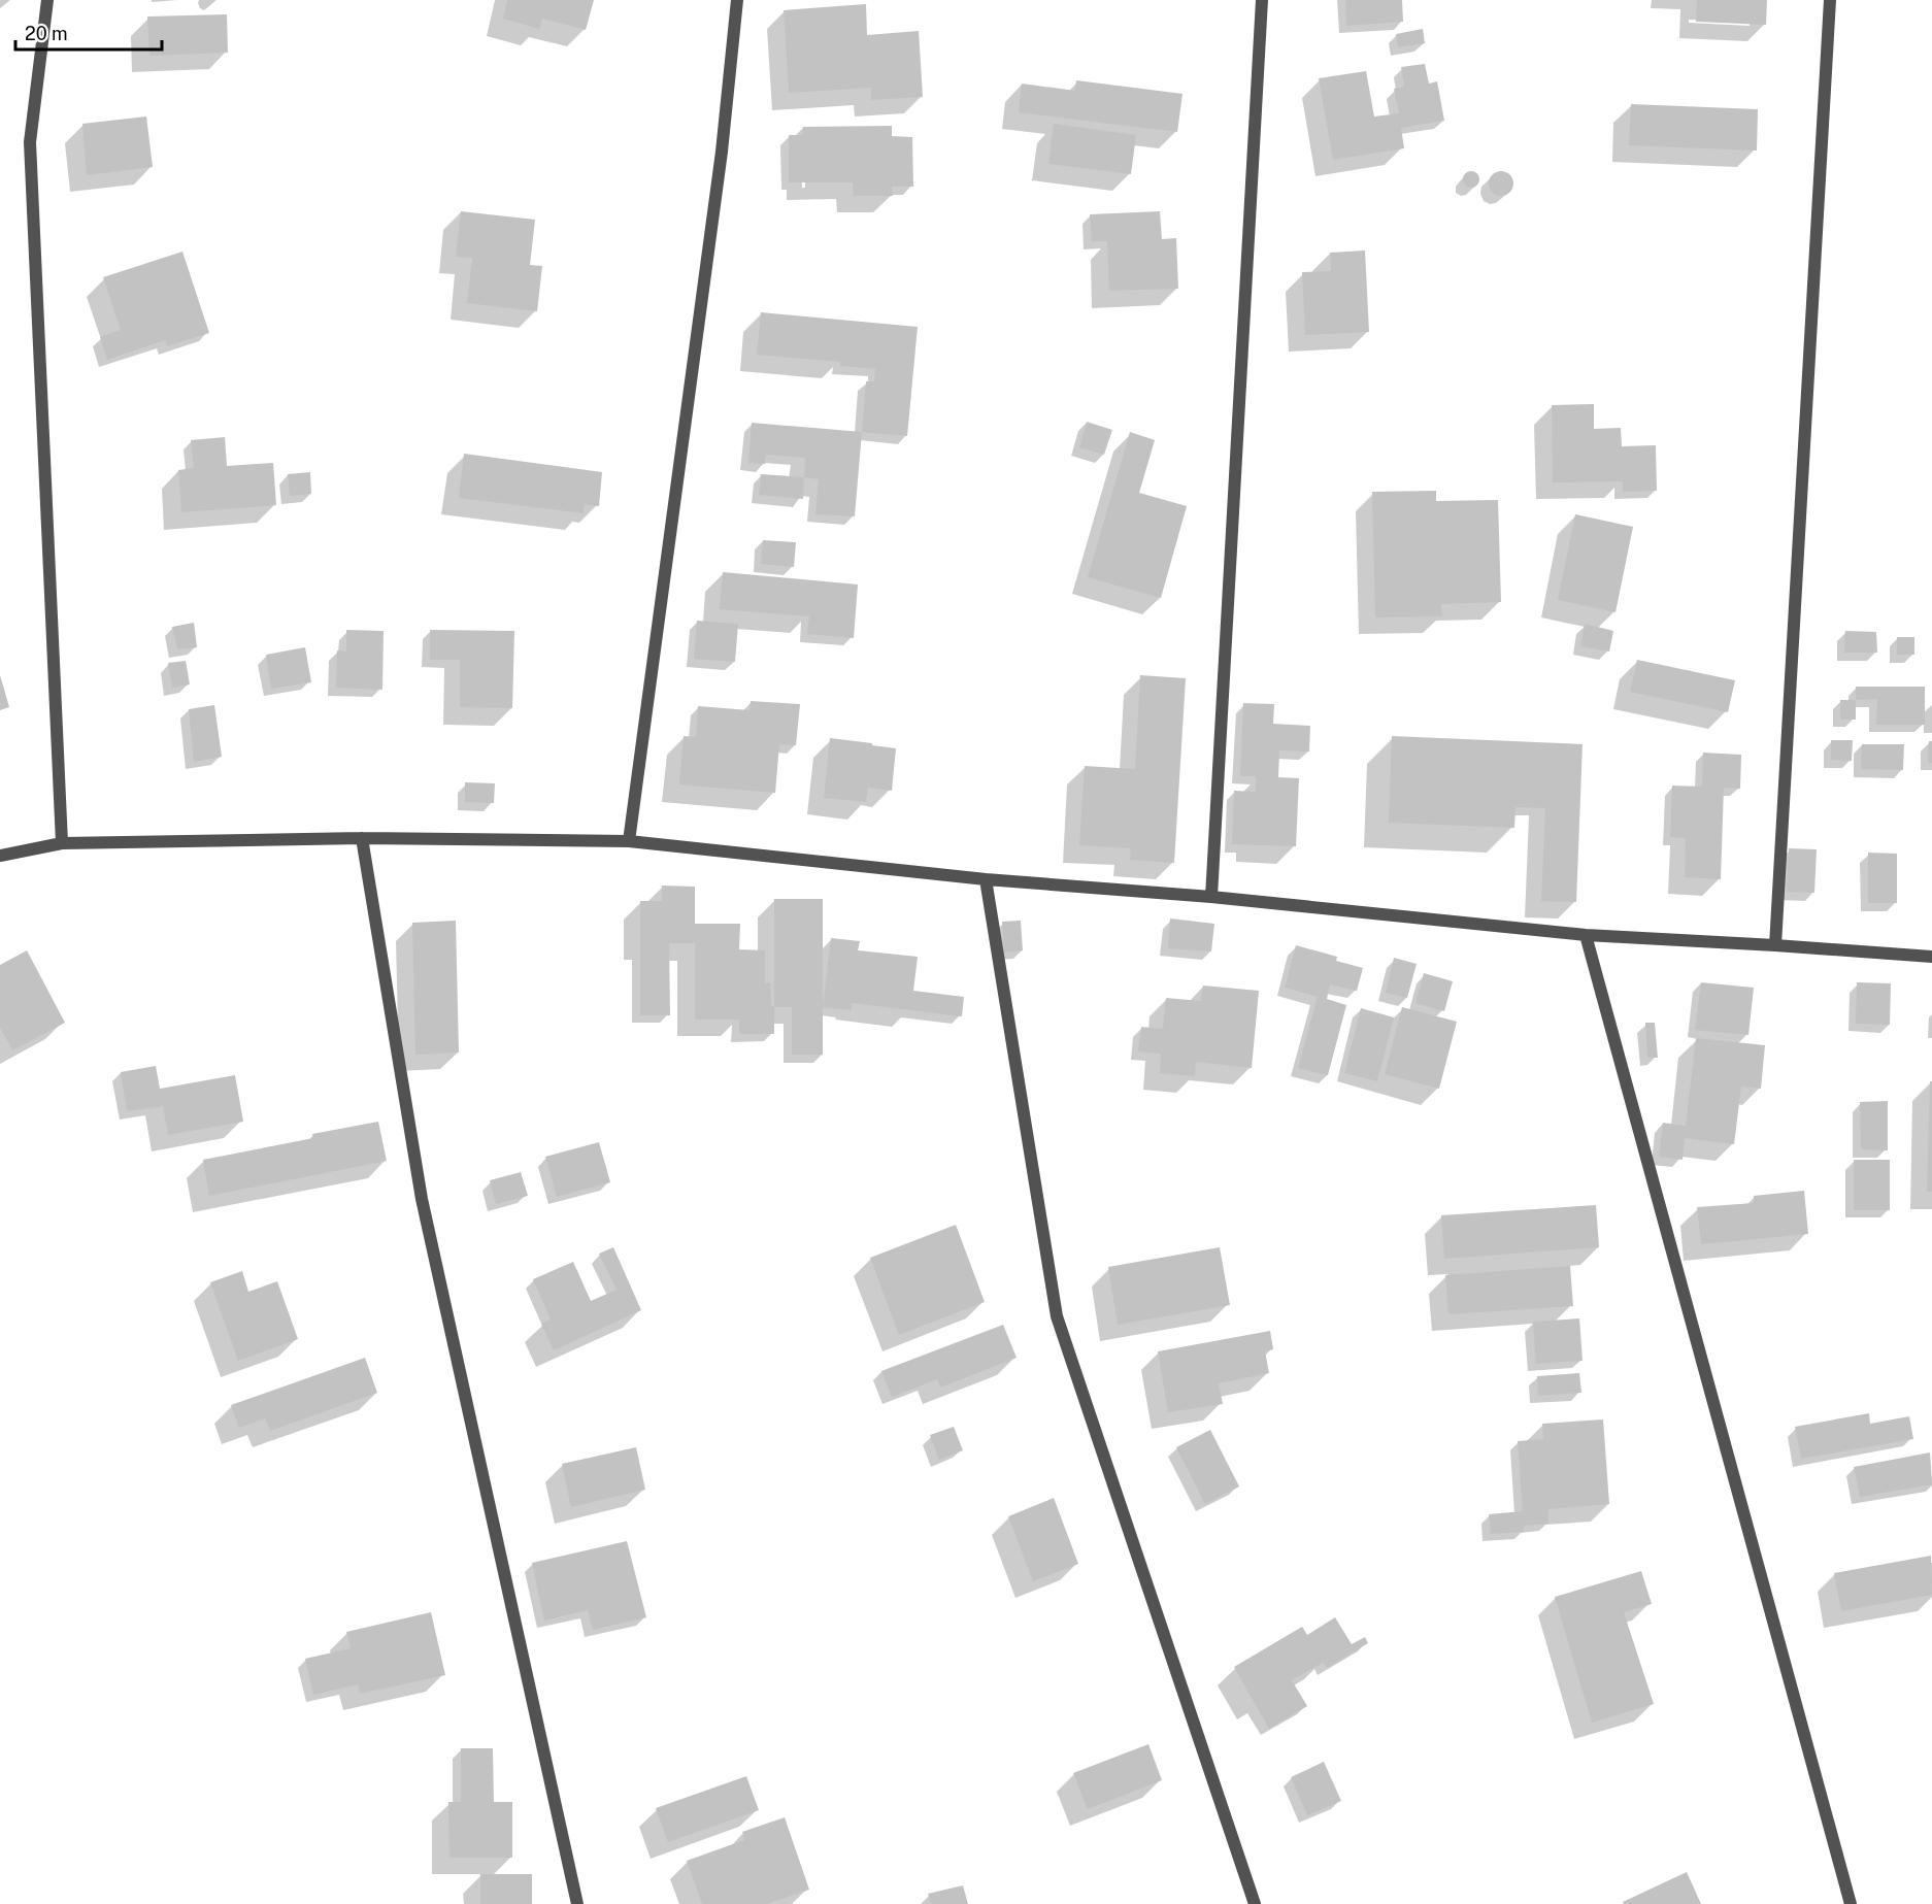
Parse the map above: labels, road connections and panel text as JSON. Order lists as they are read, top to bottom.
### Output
{
  "scale_bar": "20 m"
}
